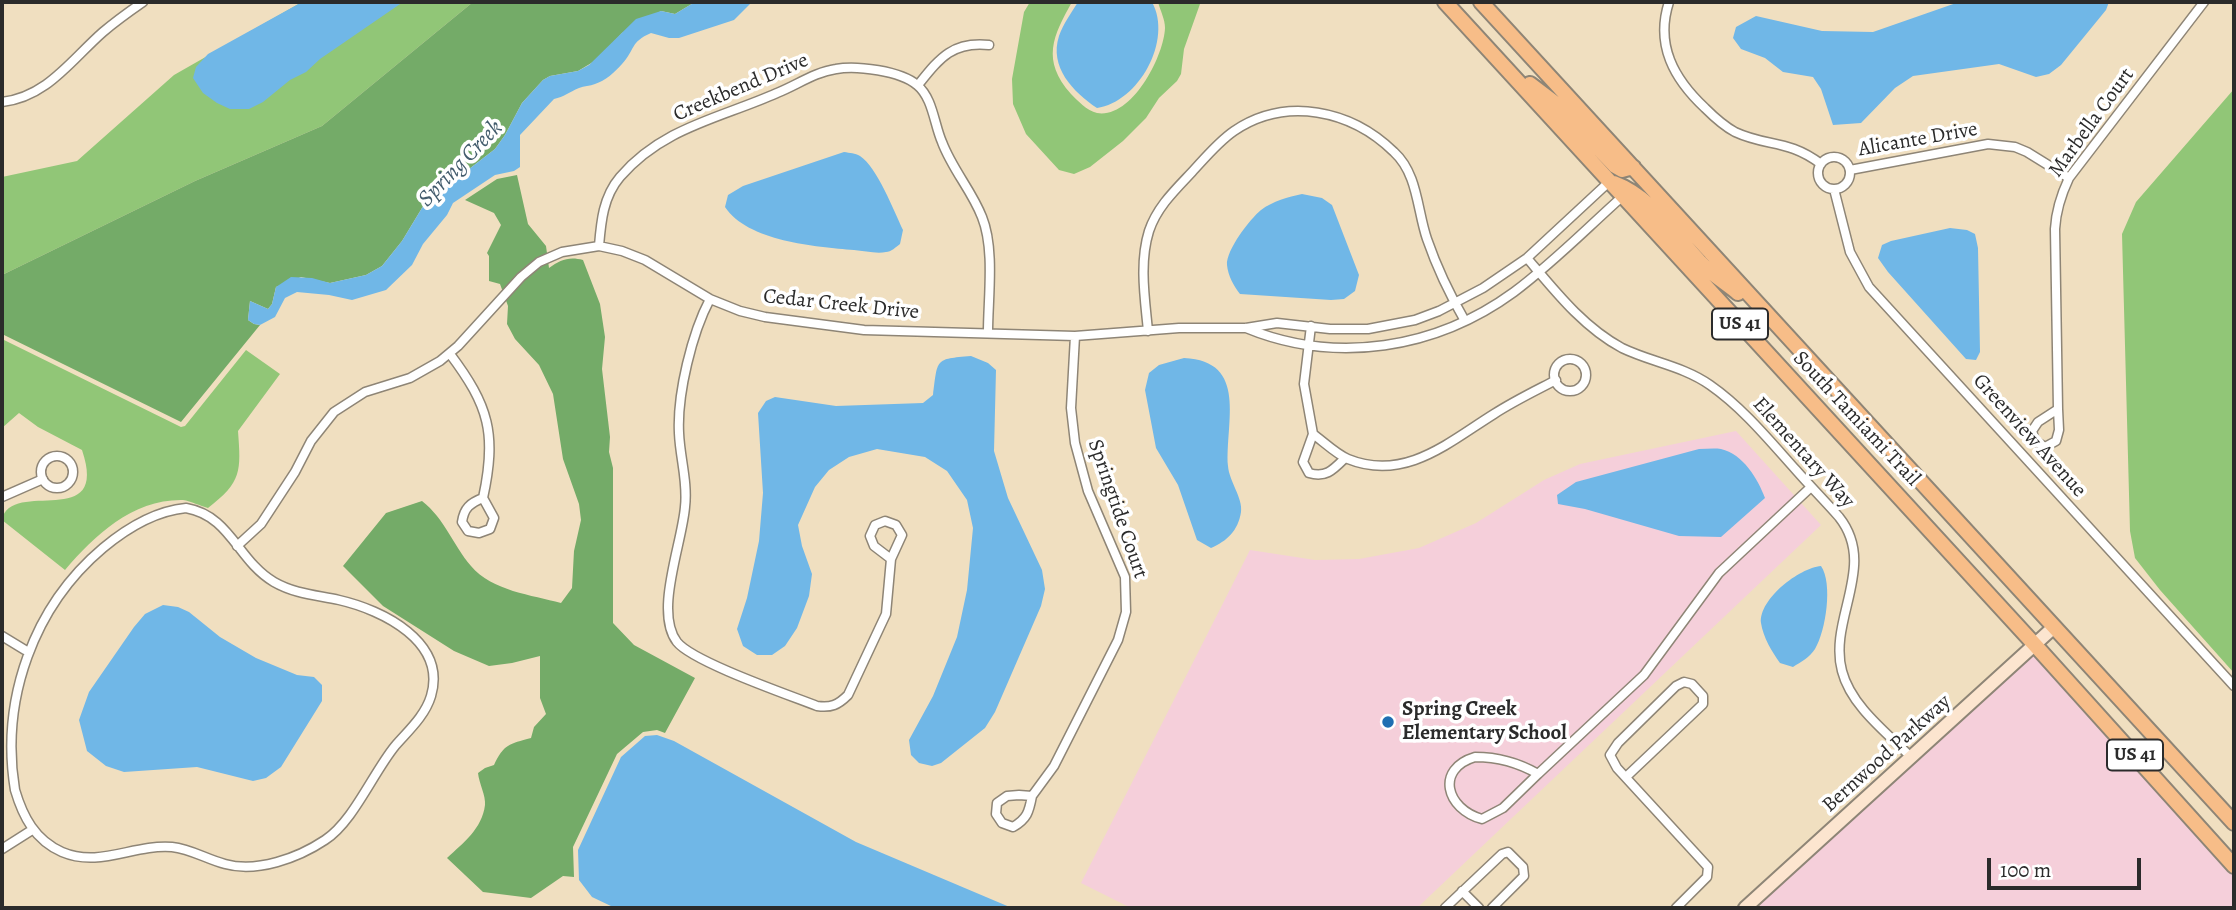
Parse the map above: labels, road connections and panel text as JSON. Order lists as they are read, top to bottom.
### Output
{
  "streets": {
    "main road": ["US 41", "South Tamiami Trail"],
    "street": [
      "Creekbend Drive",
      "Marbella Court",
      "Alicante Drive",
      "Cedar Creek Drive",
      "Greenview Avenue",
      "Elementary Way",
      "Springtide Court",
      "Bernwood Parkway"
    ]
  },
  "crossings": [
    ["Creekbend Drive", "Cedar Creek Drive"],
    ["Marbella Court", "Alicante Drive"],
    ["Alicante Drive", "Greenview Avenue"],
    ["Cedar Creek Drive", "South Tamiami Trail"],
    ["Cedar Creek Drive", "Elementary Way"],
    ["Cedar Creek Drive", "Springtide Court"],
    ["South Tamiami Trail", "Bernwood Parkway"],
    ["Elementary Way", "Bernwood Parkway"]
  ],
  "water": ["Spring Creek"],
  "places": ["Spring Creek Elementary School"],
  "scale_bar": "100 m"
}
